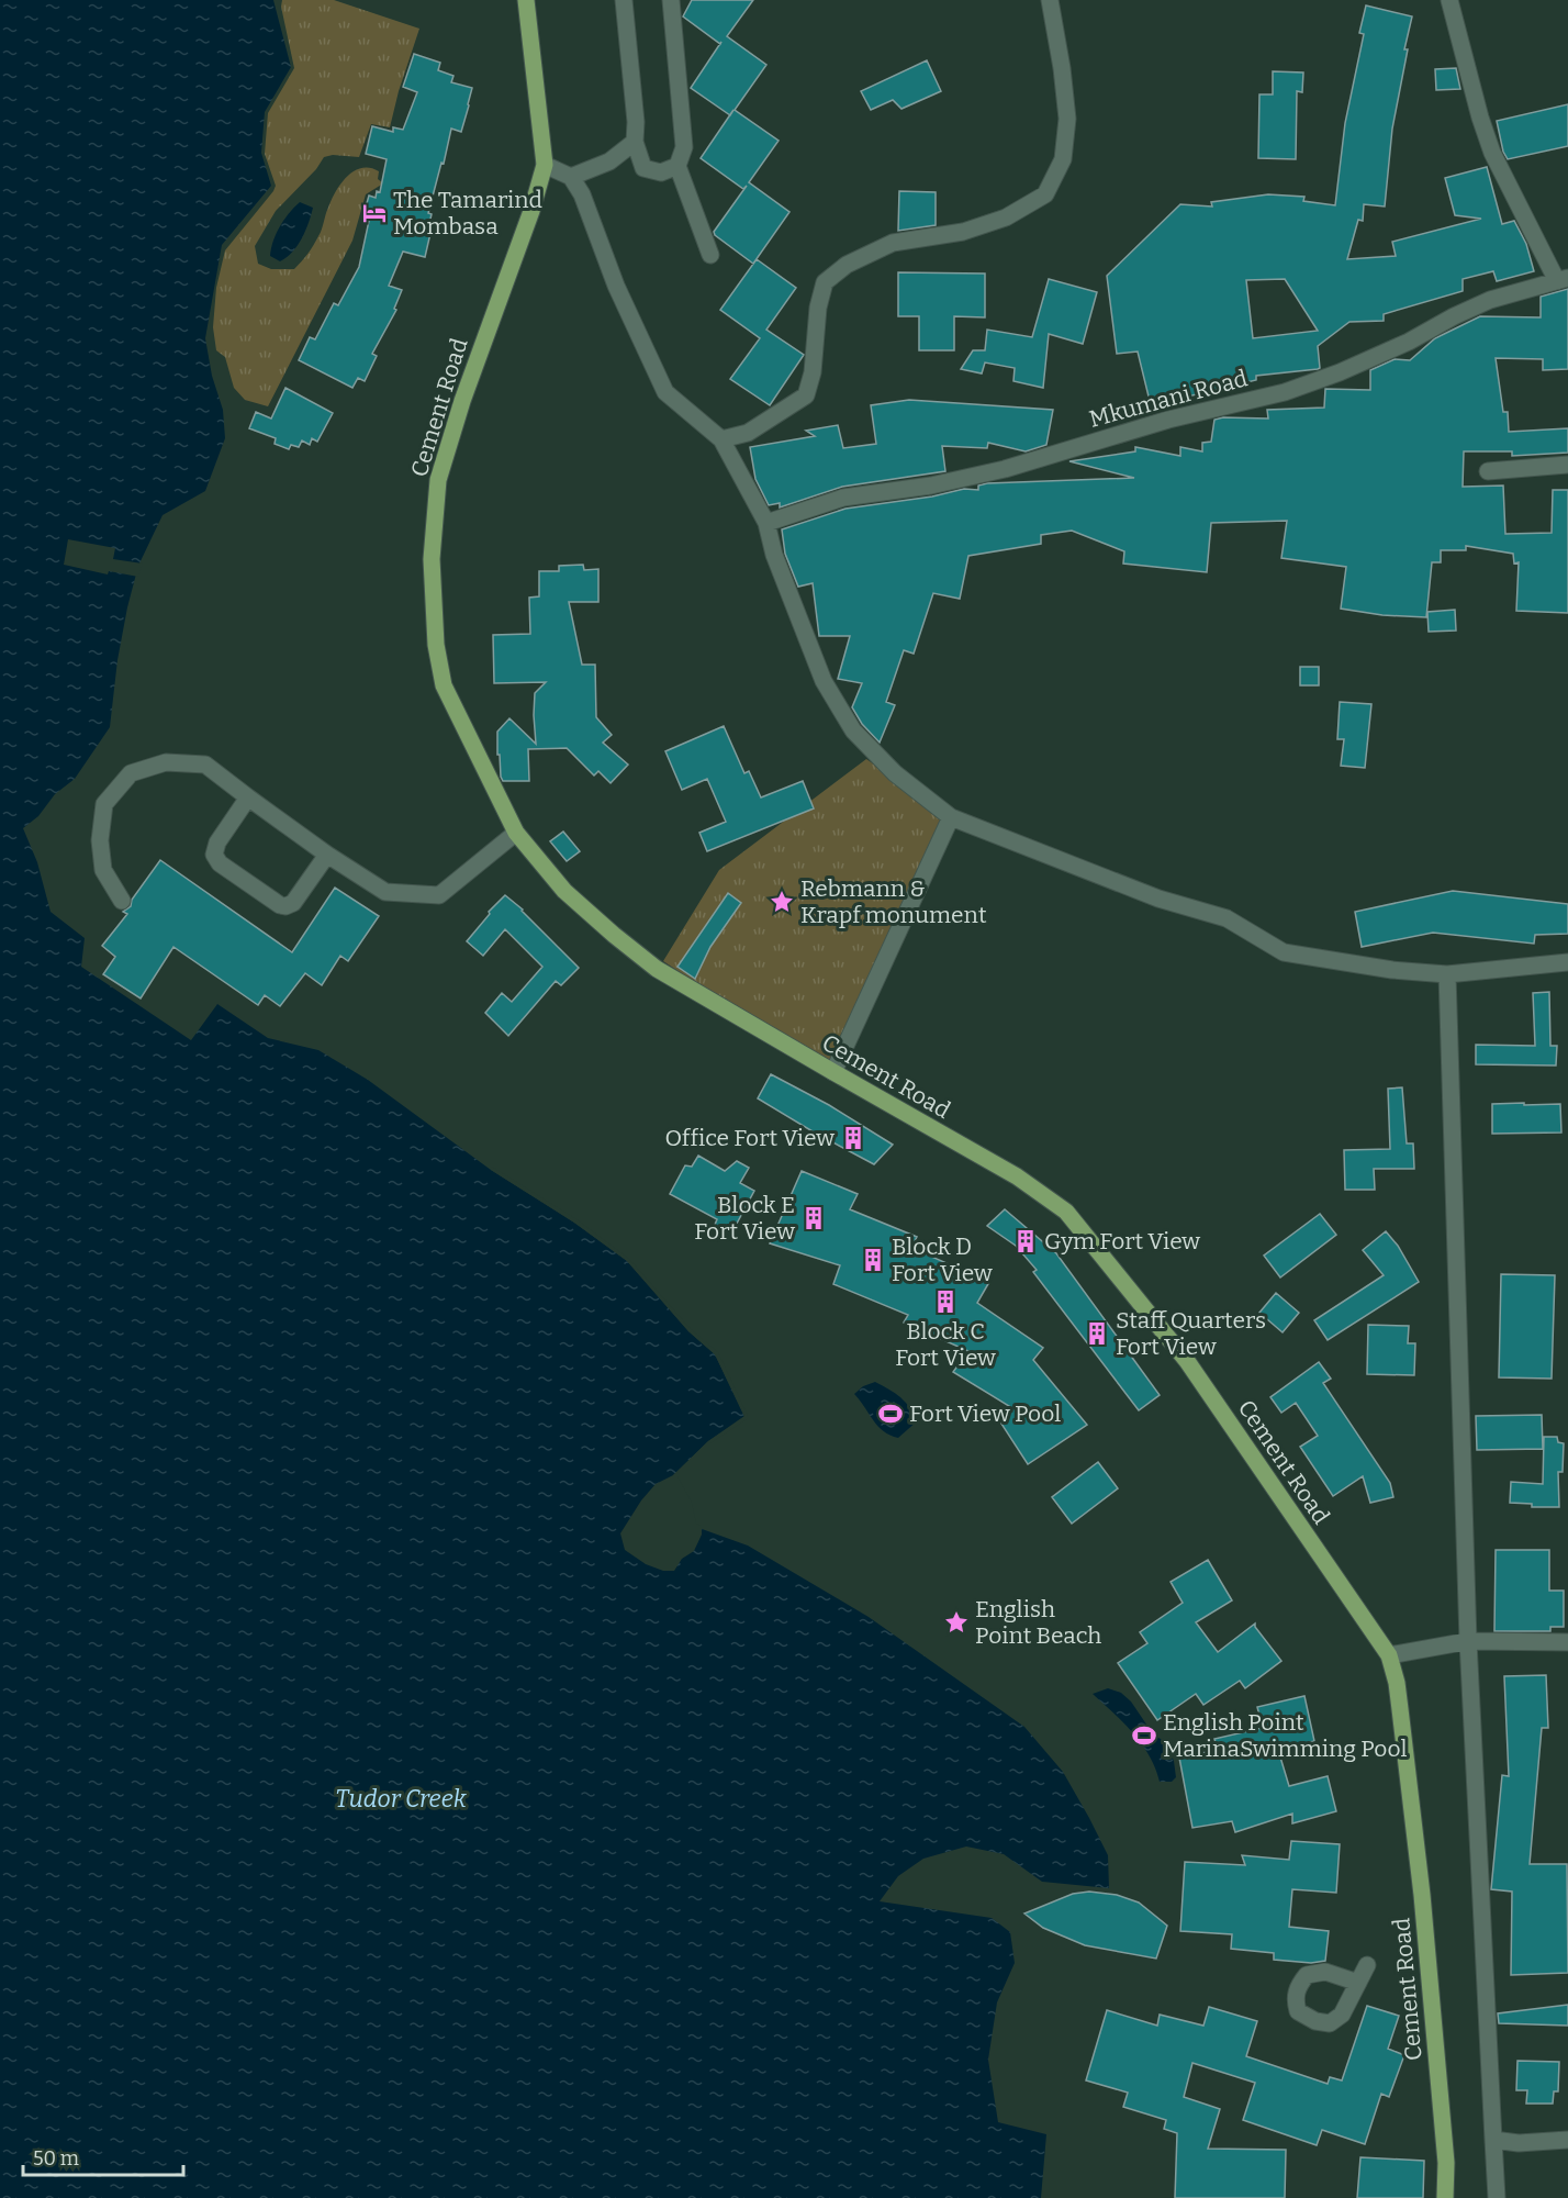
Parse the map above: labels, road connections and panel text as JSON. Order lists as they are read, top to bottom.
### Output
{
  "streets": {
    "main road": ["Cement Road"],
    "street": ["Mkumani Road"]
  },
  "water": ["Tudor Creek"],
  "places": {
    "hotel": ["The Tamarind Mombasa"],
    "place": ["Rebmann & Krapf monument", "English Point Beach"],
    "building": [
      "Office Fort View",
      "Block E Fort View",
      "Gym Fort View",
      "Block D Fort View",
      "Block C Fort View",
      "Staff Quarters Fort View"
    ],
    "sports": ["Fort View Pool", "English Point MarinaSwimming Pool"]
  },
  "scale_bar": "50 m"
}
